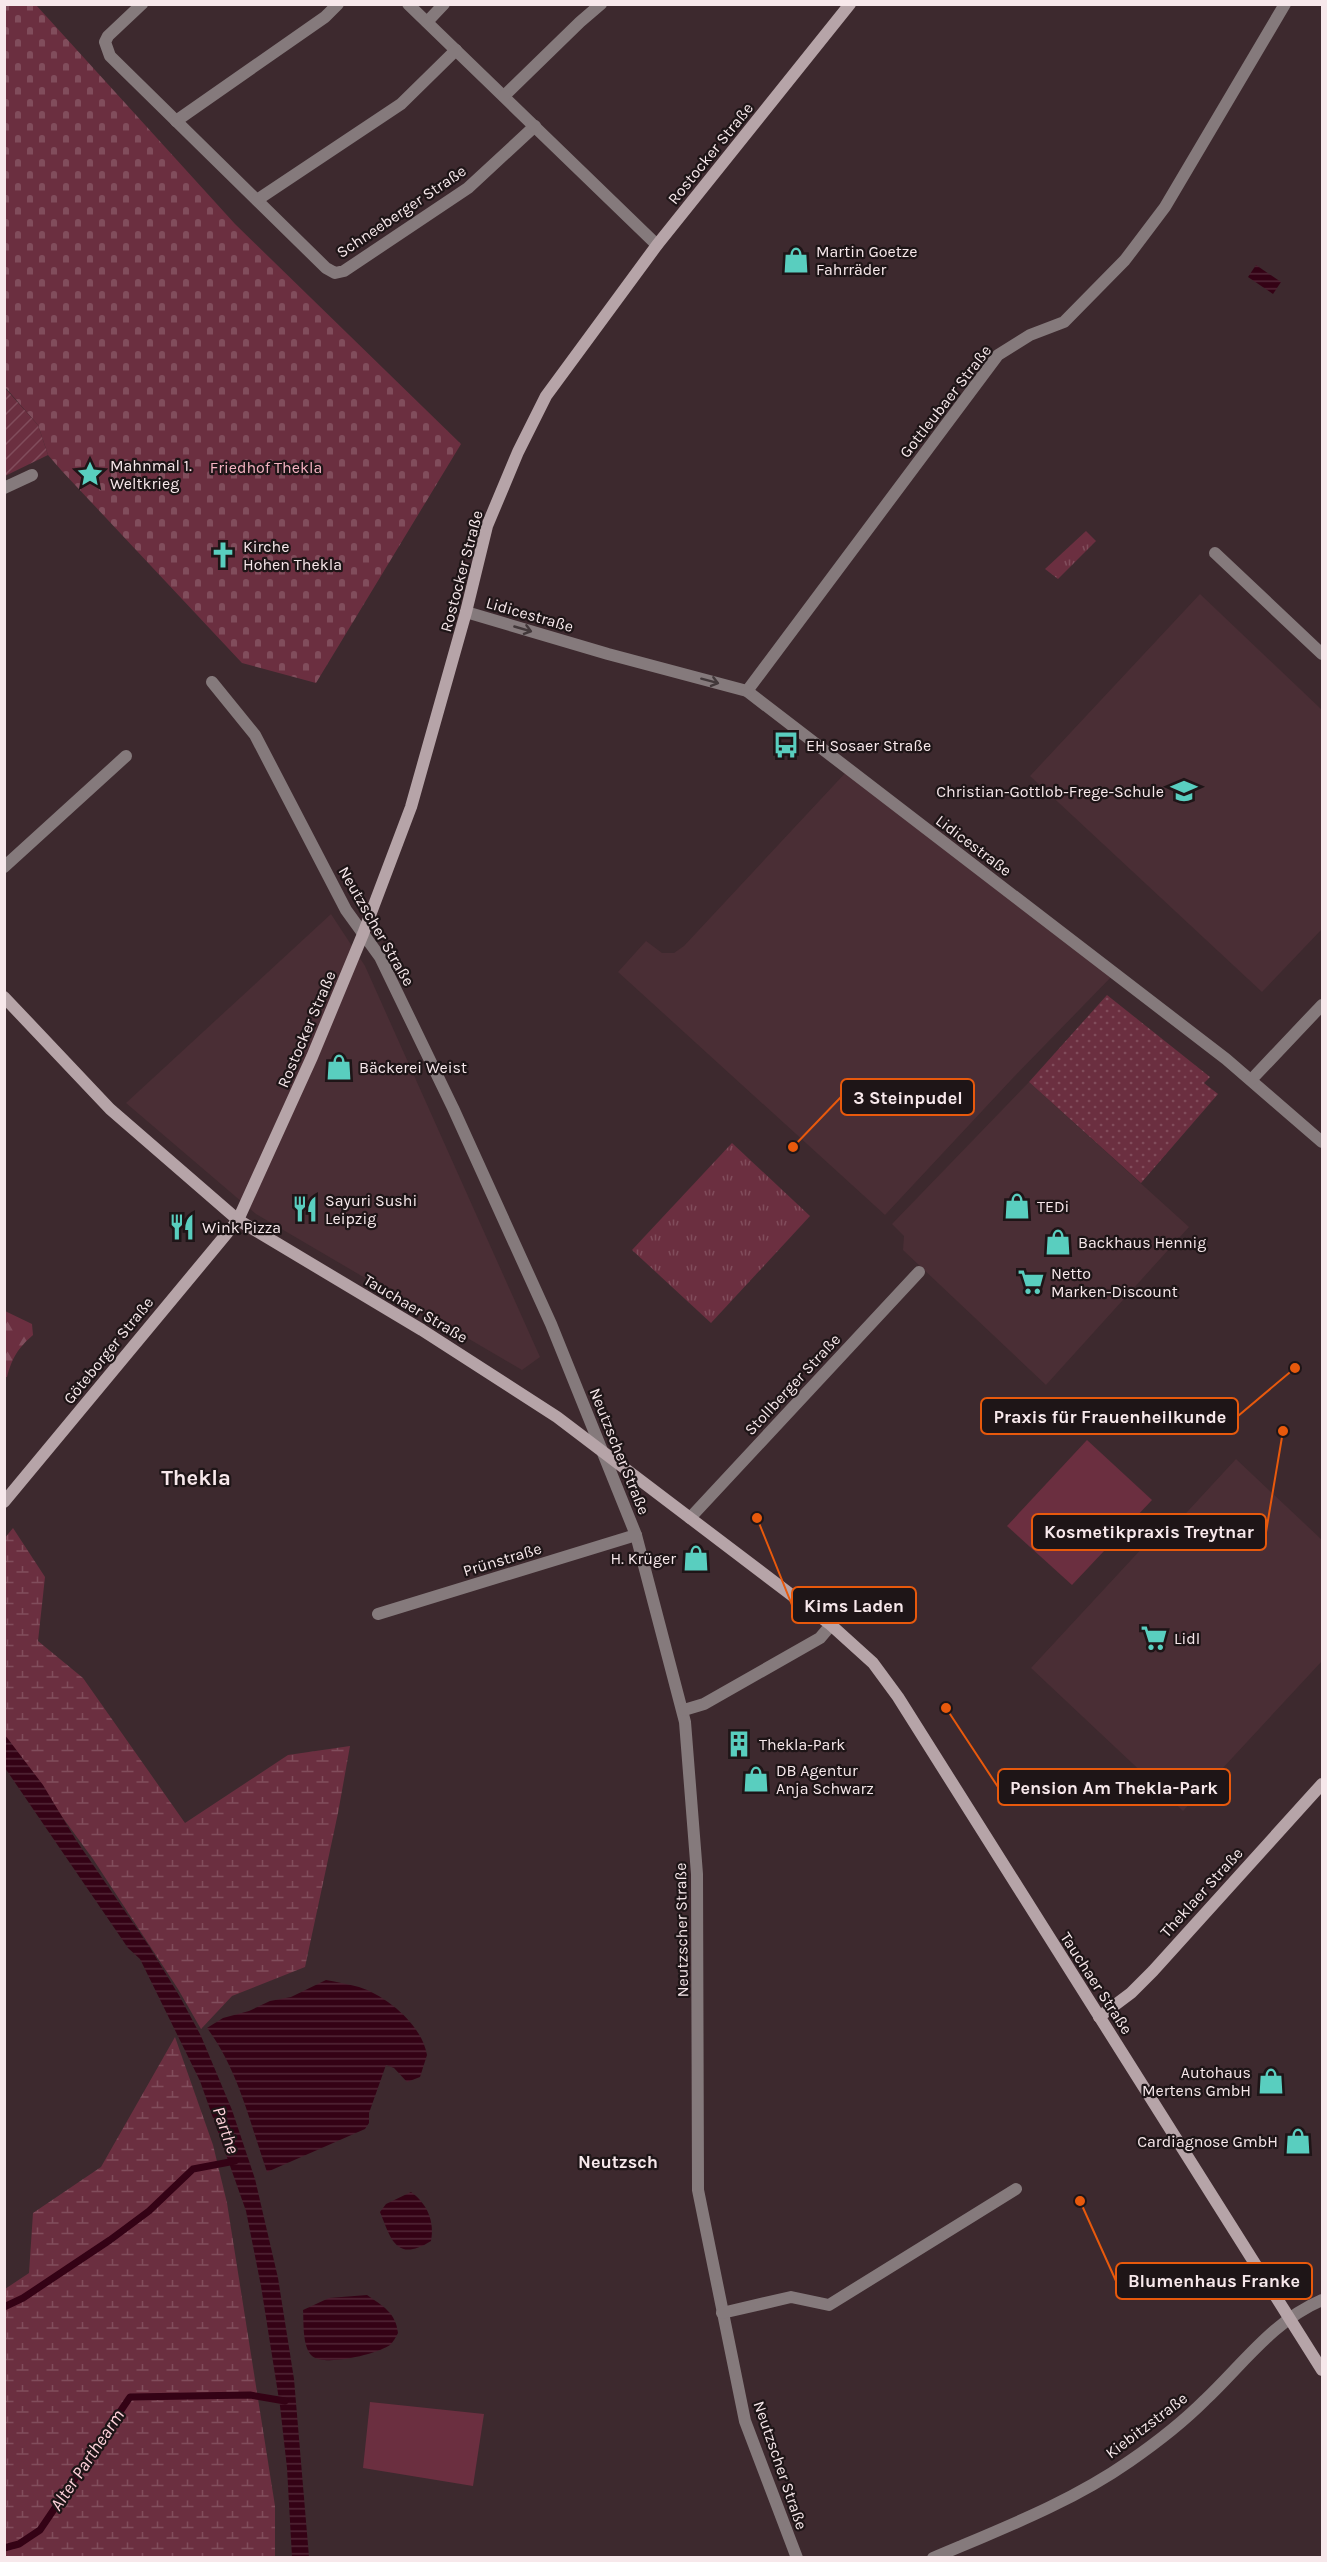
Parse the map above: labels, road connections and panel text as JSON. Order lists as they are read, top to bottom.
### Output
{
  "streets": {
    "main road": [
      "Rostocker Straße",
      "Tauchaer Straße",
      "Göteborger Straße",
      "Theklaer Straße"
    ],
    "street": [
      "Schneeberger Straße",
      "Gottleubaer Straße",
      "Lidicestraße",
      "Neutzscher Straße",
      "Stollberger Straße",
      "Prünstraße",
      "Kiebitzstraße"
    ]
  },
  "crossings": [
    ["Rostocker Straße", "Lidicestraße"],
    ["Rostocker Straße", "Neutzscher Straße"],
    ["Rostocker Straße", "Tauchaer Straße"],
    ["Rostocker Straße", "Göteborger Straße"],
    ["Gottleubaer Straße", "Lidicestraße"],
    ["Neutzscher Straße", "Tauchaer Straße"],
    ["Neutzscher Straße", "Prünstraße"],
    ["Tauchaer Straße", "Göteborger Straße"],
    ["Tauchaer Straße", "Stollberger Straße"],
    ["Tauchaer Straße", "Theklaer Straße"],
    ["Tauchaer Straße", "Kiebitzstraße"]
  ],
  "districts": ["Thekla", "Neutzsch"],
  "water": ["Parthe", "Alter Parthearm"],
  "parks": ["Friedhof Thekla"],
  "places": {
    "shop": [
      "Martin Goetze Fahrräder",
      "Bäckerei Weist",
      "TEDi",
      "Backhaus Hennig",
      "H. Krüger",
      "DB Agentur Anja Schwarz",
      "Autohaus Mertens GmbH",
      "Cardiagnose GmbH"
    ],
    "place": ["Mahnmal 1. Weltkrieg"],
    "church": ["Kirche Hohen Thekla"],
    "bus stop": ["EH Sosaer Straße"],
    "school or university": ["Christian-Gottlob-Frege-Schule"],
    "other": [
      "3 Steinpudel",
      "Praxis für Frauenheilkunde",
      "Kosmetikpraxis Treytnar",
      "Kims Laden",
      "Pension Am Thekla-Park",
      "Blumenhaus Franke"
    ],
    "restaurant": ["Sayuri Sushi Leipzig", "Wink Pizza"],
    "supermarket": ["Netto Marken-Discount", "Lidl"],
    "building": ["Thekla-Park"]
  }
}
